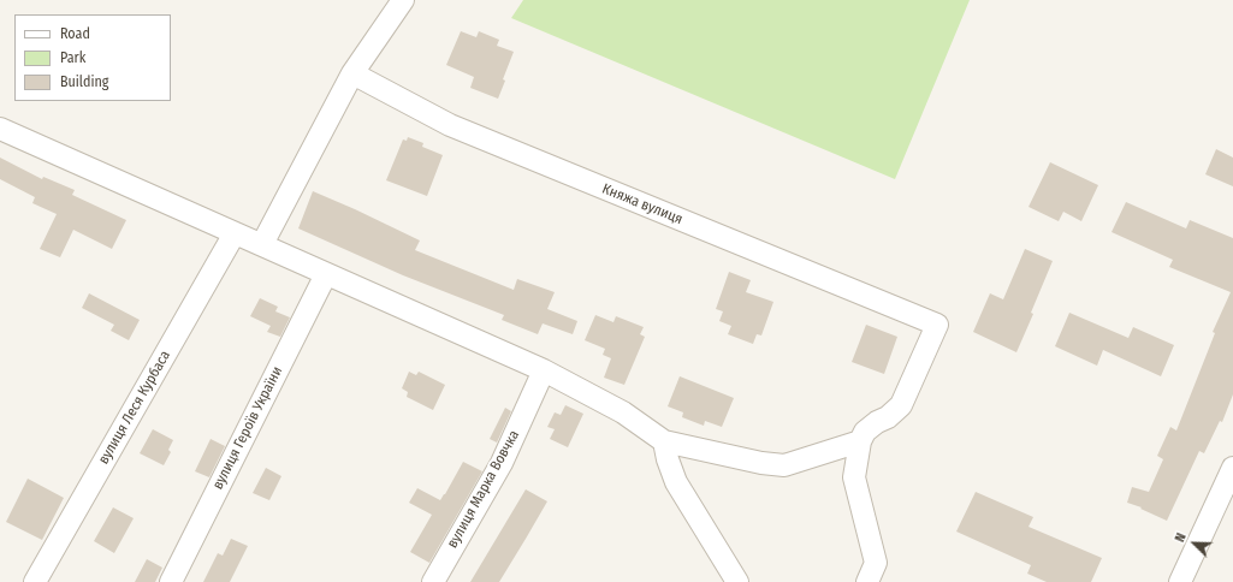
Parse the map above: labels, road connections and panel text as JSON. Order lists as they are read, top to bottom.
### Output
{
  "streets": {
    "street": [
      "Княжа вулиця",
      "вулиця Леся Курбаса",
      "вулиця Героїв України",
      "вулиця Марка Вовчка"
    ]
  },
  "legend": ["Road", "Park", "Building"],
  "north": "top left"
}
